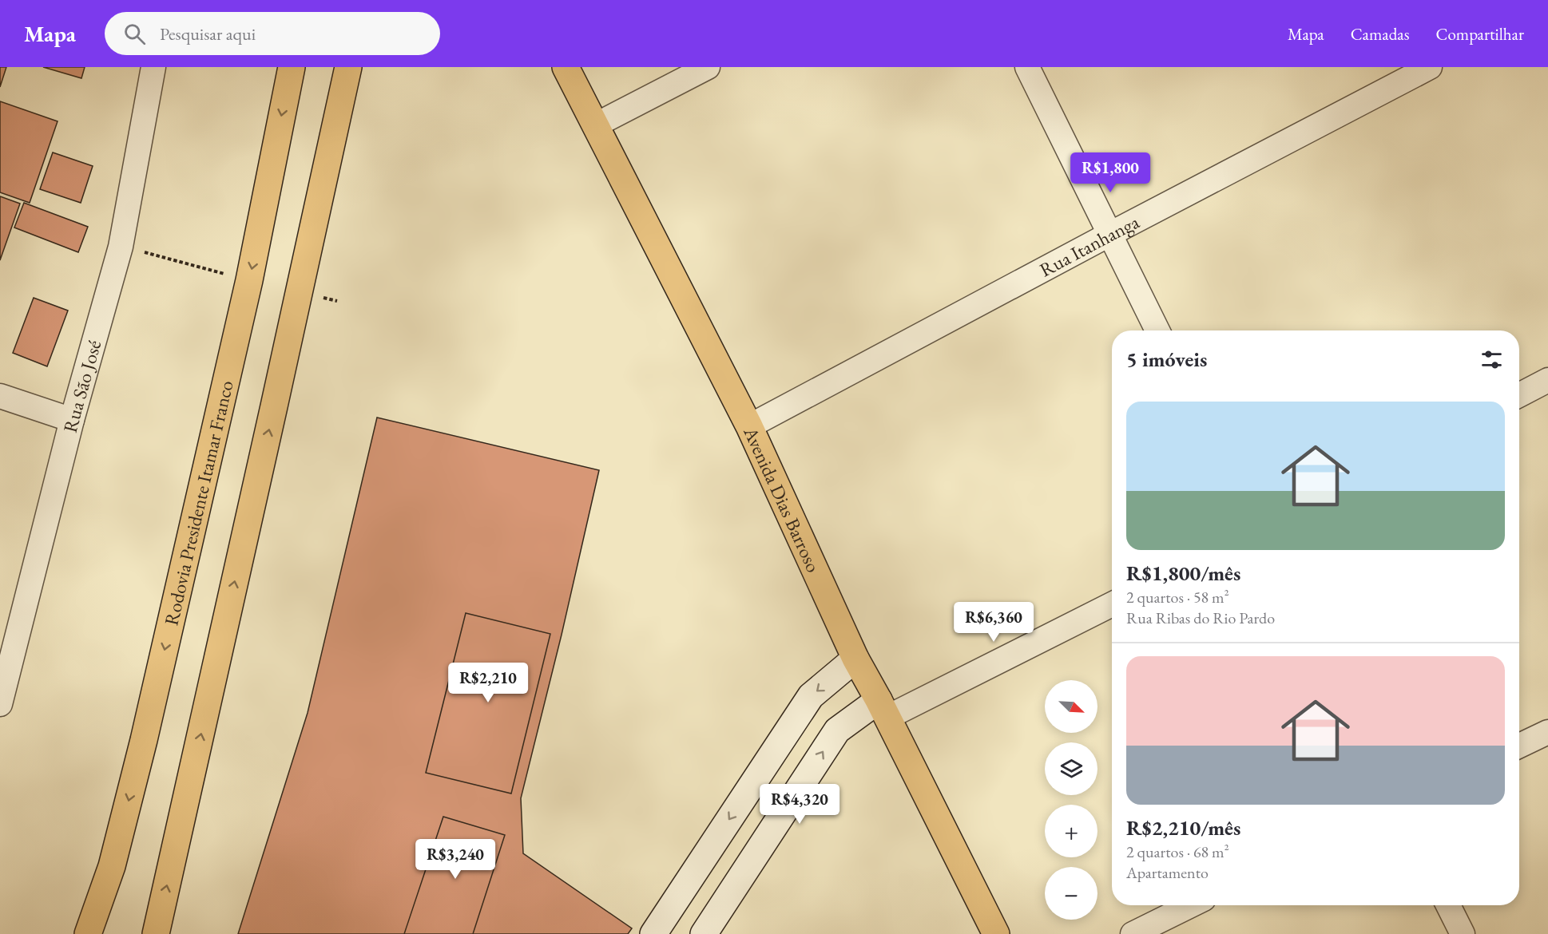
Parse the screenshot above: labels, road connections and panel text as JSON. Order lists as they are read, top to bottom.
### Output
{
  "streets": {
    "main road": ["Avenida Dias Barroso", "Rodovia Presidente Itamar Franco"],
    "street": ["Rua Itanhanga", "Rua São José"]
  },
  "crossings": [
    ["Rua Itanhanga", "Avenida Dias Barroso"]
  ],
  "north": "bottom right",
  "page": {
    "header": "Mapa",
    "search": "Pesquisar aqui",
    "nav": ["Mapa", "Camadas", "Compartilhar"],
    "price": [
      "R$1,800",
      "R$6,360",
      "R$2,210",
      "R$4,320",
      "R$3,240"
    ],
    "heading": "5 imóveis",
    "list": [
      {
        "name": "R$1,800/mês",
        "note": "2 quartos · 58 m² · Rua Ribas do Rio Pardo"
      },
      {
        "name": "R$2,210/mês",
        "note": "2 quartos · 68 m² · Apartamento"
      }
    ],
    "map_buttons": ["+", "−"]
  }
}
